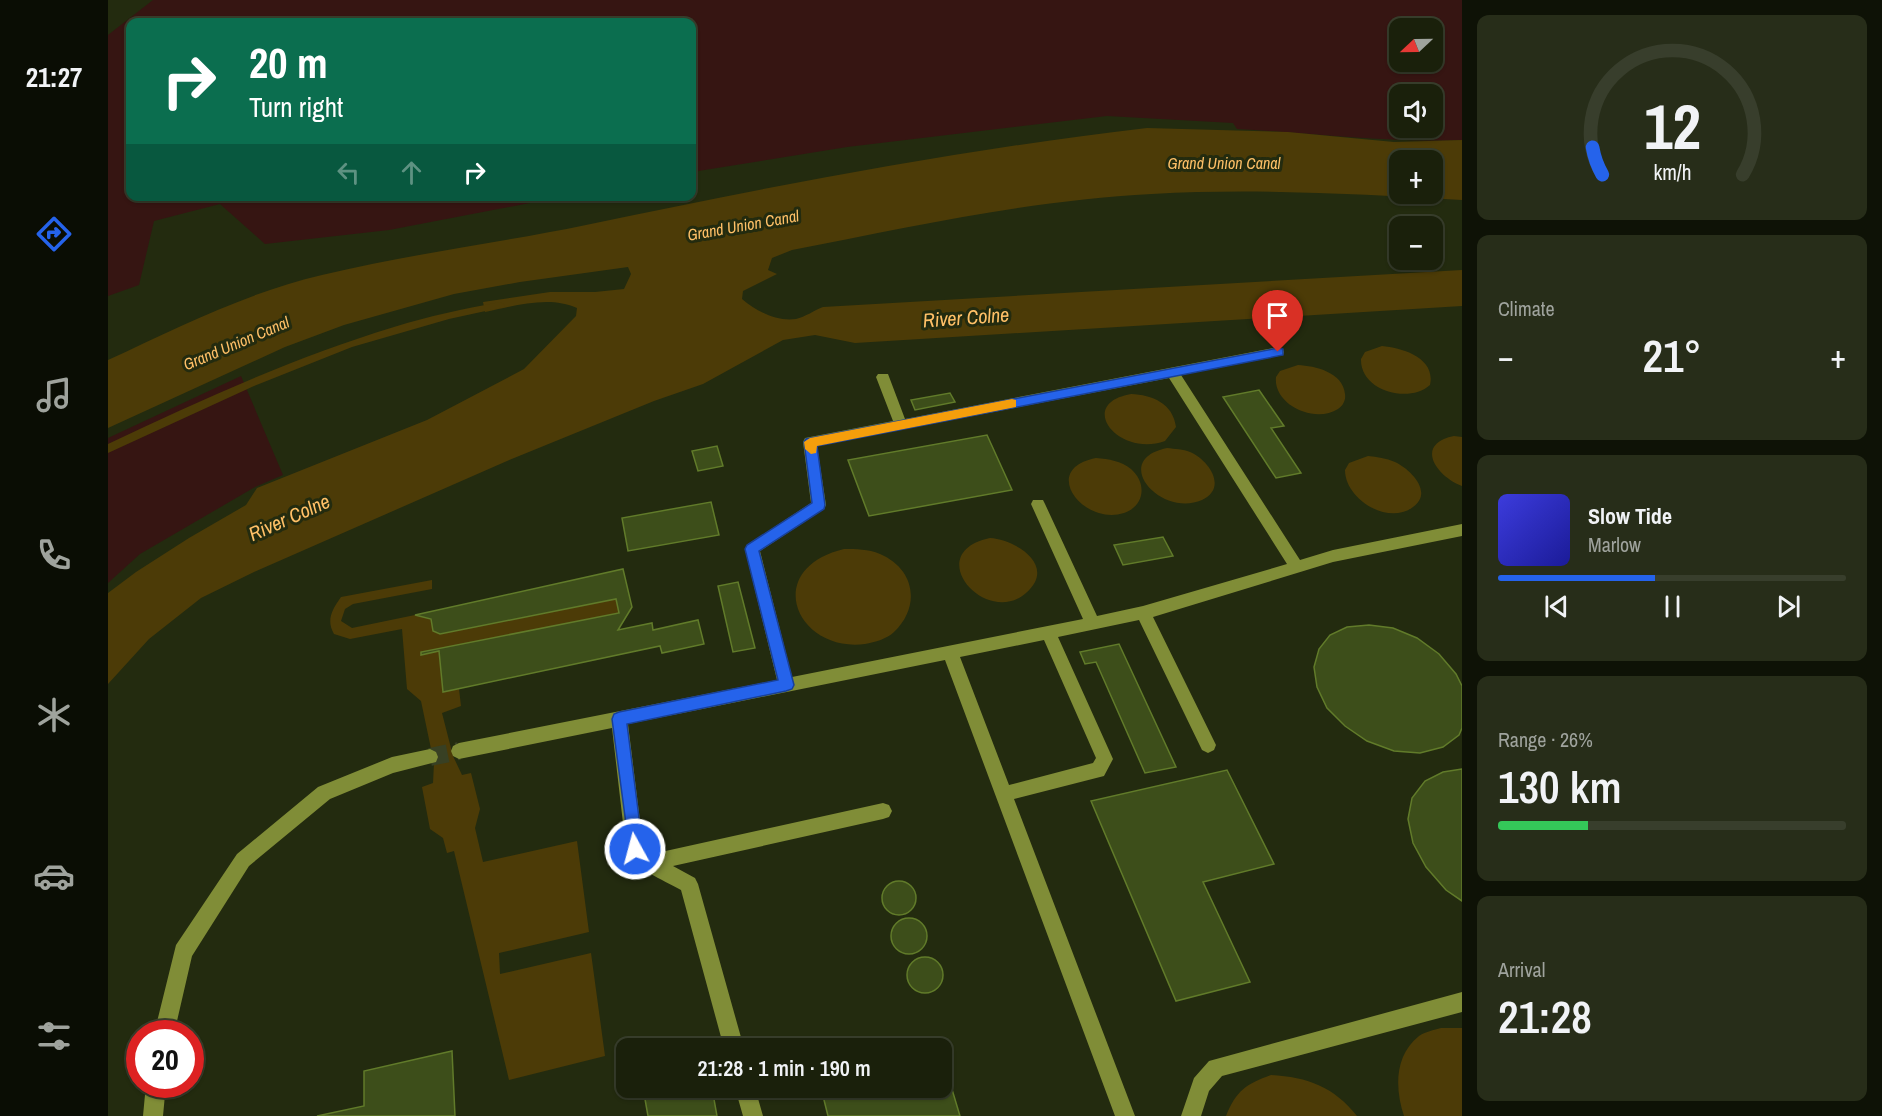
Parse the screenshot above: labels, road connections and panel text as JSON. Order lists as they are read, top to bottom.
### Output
{
  "water": ["Grand Union Canal", "River Colne"],
  "north": "left",
  "page": {
    "tabs": "21:27",
    "map_buttons": ["+", "−"],
    "turn": ["20 m", "Turn right"],
    "tile": [
      "Climate",
      ["Range · 26%", "130 km"],
      ["Arrival", "21:28"]
    ],
    "heat": ["−", "21°", "+"],
    "song": ["Slow Tide", "Marlow"],
    "limit": "20",
    "trip": "21:28 · 1 min · 190 m",
    "gauge": ["12", "km/h"]
  }
}
